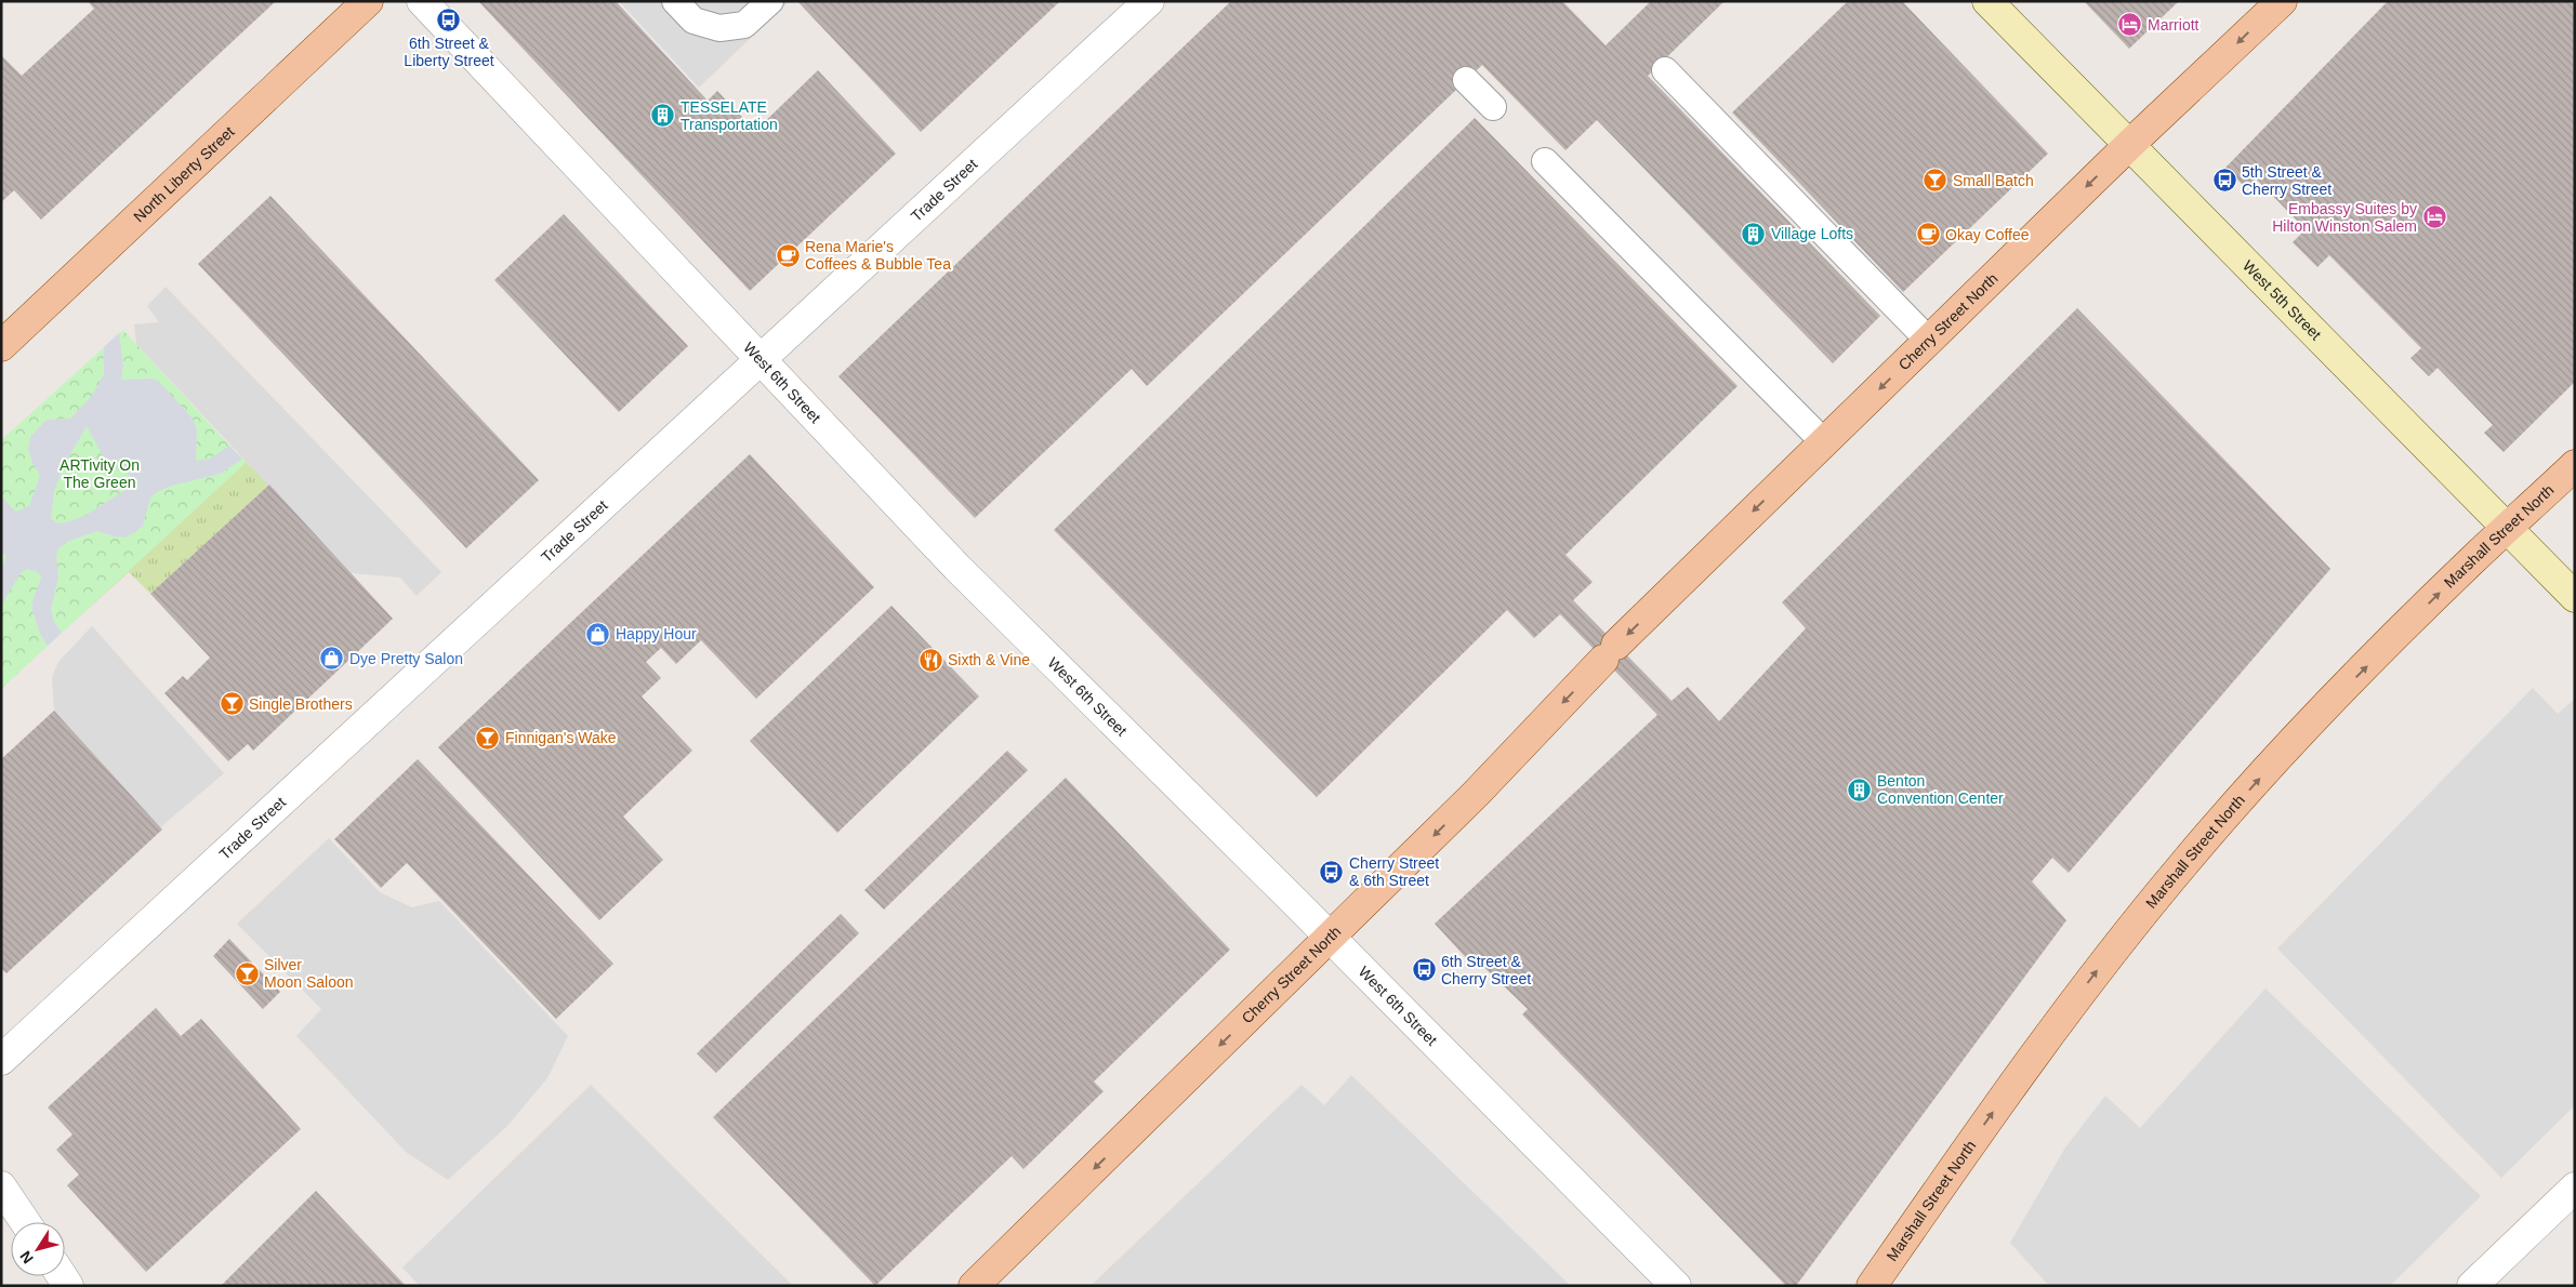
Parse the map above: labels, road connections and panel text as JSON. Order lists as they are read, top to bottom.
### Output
{
  "streets": {
    "main road": [
      "North Liberty Street",
      "West 5th Street",
      "Cherry Street North",
      "Marshall Street North"
    ],
    "street": ["Trade Street", "West 6th Street"]
  },
  "crossings": [
    ["Trade Street", "West 6th Street"],
    ["West 5th Street", "Cherry Street North"],
    ["West 5th Street", "Marshall Street North"],
    ["Cherry Street North", "West 6th Street"]
  ],
  "one_way": ["Cherry Street North", "Marshall Street North"],
  "parks": ["ARTivity On The Green"],
  "places": {
    "bus stop": [
      "6th Street & Liberty Street",
      "5th Street & Cherry Street",
      "Cherry Street & 6th Street",
      "6th Street & Cherry Street"
    ],
    "hotel": ["Marriott", "Embassy Suites by Hilton Winston Salem"],
    "building": ["TESSELATE Transportation", "Village Lofts", "Benton Convention Center"],
    "bar": [
      "Small Batch",
      "Single Brothers",
      "Finnigan's Wake",
      "Silver Moon Saloon"
    ],
    "cafe": ["Okay Coffee", "Rena Marie's Coffees & Bubble Tea"],
    "shop": ["Happy Hour", "Dye Pretty Salon"],
    "restaurant": ["Sixth & Vine"]
  },
  "north": "bottom left"
}
